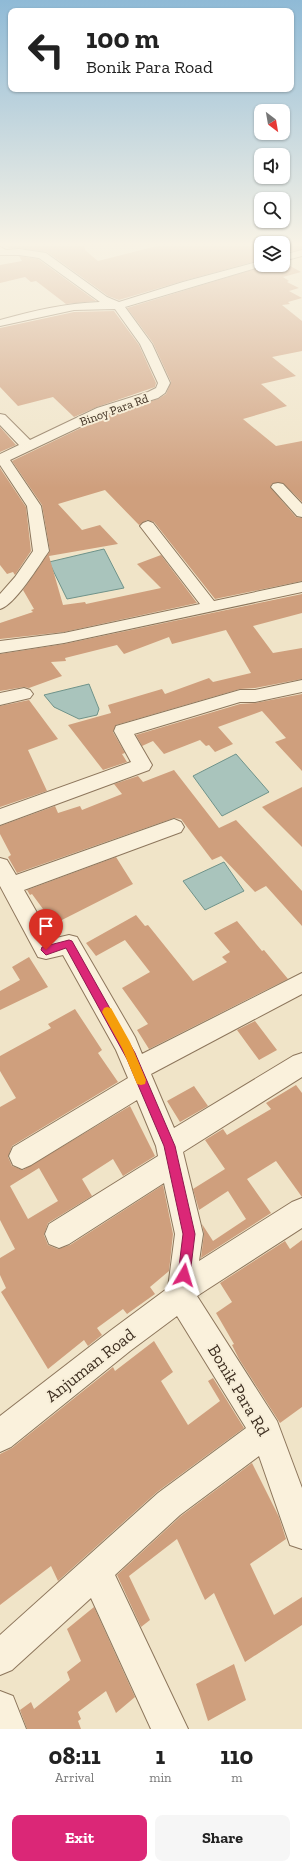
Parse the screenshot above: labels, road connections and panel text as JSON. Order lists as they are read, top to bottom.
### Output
{
  "streets": {
    "street": ["Binoy Para Rd", "Anjuman Road", "Bonik Para Rd"]
  },
  "crossings": [
    ["Anjuman Road", "Bonik Para Rd"]
  ],
  "north": "bottom right",
  "page": {
    "turn": ["100 m", "Bonik Para Road"],
    "eta": [
      "08:11",
      "Arrival",
      "1",
      "min",
      "110",
      "m"
    ],
    "buttons": ["Exit", "Share"]
  }
}
